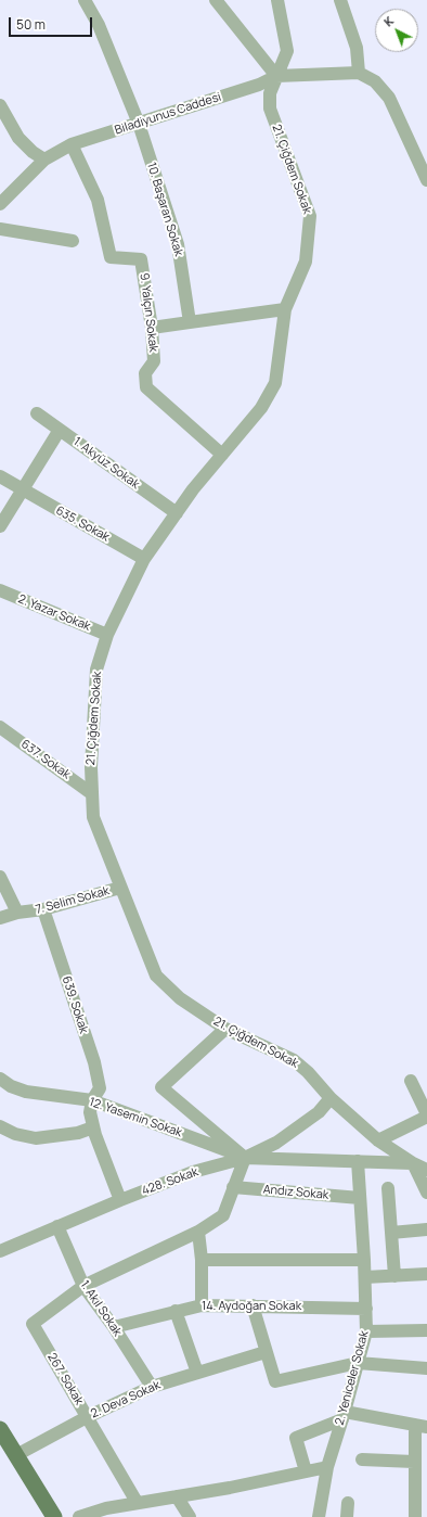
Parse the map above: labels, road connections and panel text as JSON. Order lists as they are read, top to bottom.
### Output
{
  "streets": {
    "street": [
      "Biladiyunus Caddesi",
      "21. Çiğdem Sokak",
      "10. Başaran Sokak",
      "9. Yalçın Sokak",
      "1. Akyüz Sokak",
      "635. Sokak",
      "2. Yazar Sokak",
      "637. Sokak",
      "7. Selim Sokak",
      "639. Sokak",
      "12. Yasemin Sokak",
      "428. Sokak",
      "Andız Sokak",
      "14. Aydoğan Sokak",
      "1. Akıl Sokak",
      "2. Yeniceler Sokak",
      "267. Sokak",
      "2. Deva Sokak"
    ]
  },
  "crossings": [
    ["Biladiyunus Caddesi", "21. Çiğdem Sokak"],
    ["Biladiyunus Caddesi", "10. Başaran Sokak"],
    ["Biladiyunus Caddesi", "9. Yalçın Sokak"],
    ["21. Çiğdem Sokak", "9. Yalçın Sokak"],
    ["21. Çiğdem Sokak", "1. Akyüz Sokak"],
    ["21. Çiğdem Sokak", "635. Sokak"],
    ["21. Çiğdem Sokak", "2. Yazar Sokak"],
    ["21. Çiğdem Sokak", "637. Sokak"],
    ["21. Çiğdem Sokak", "7. Selim Sokak"],
    ["21. Çiğdem Sokak", "428. Sokak"],
    ["7. Selim Sokak", "639. Sokak"],
    ["639. Sokak", "12. Yasemin Sokak"],
    ["639. Sokak", "428. Sokak"],
    ["12. Yasemin Sokak", "428. Sokak"],
    ["428. Sokak", "1. Akıl Sokak"],
    ["14. Aydoğan Sokak", "1. Akıl Sokak"],
    ["14. Aydoğan Sokak", "2. Yeniceler Sokak"],
    ["1. Akıl Sokak", "267. Sokak"],
    ["1. Akıl Sokak", "2. Deva Sokak"],
    ["267. Sokak", "2. Deva Sokak"]
  ],
  "scale_bar": "50 m",
  "north": "top left"
}
